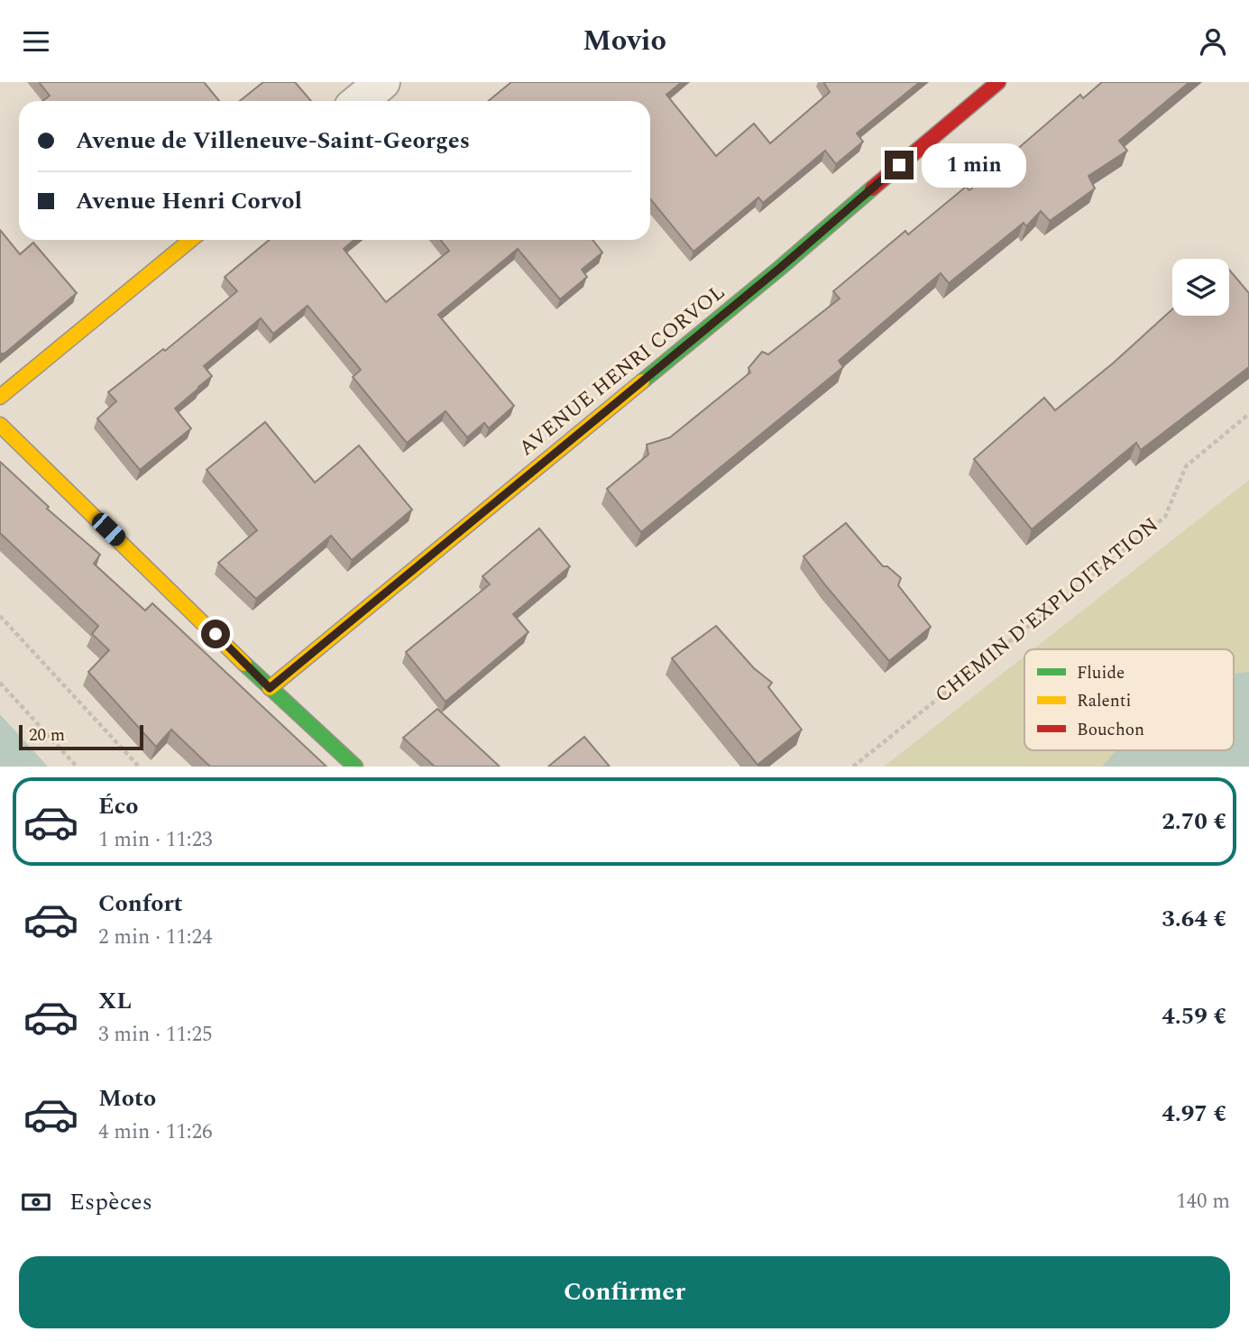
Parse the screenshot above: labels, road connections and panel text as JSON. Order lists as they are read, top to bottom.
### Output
{
  "streets": {
    "street": ["AVENUE HENRI CORVOL"],
    "path": ["CHEMIN D'EXPLOITATION"]
  },
  "legend": ["Fluide", "Ralenti", "Bouchon"],
  "scale_bar": "20 m",
  "page": {
    "header": "Movio",
    "banner": ["Avenue de Villeneuve-Saint-Georges", "Avenue Henri Corvol"],
    "bubble": "1 min",
    "scale": "20 m",
    "list": [
      {
        "name": "Éco",
        "note": "1 min · 11:23",
        "value": "2.70 €"
      },
      {
        "name": "Confort",
        "note": "2 min · 11:24",
        "value": "3.64 €"
      },
      {
        "name": "XL",
        "note": "3 min · 11:25",
        "value": "4.59 €"
      },
      {
        "name": "Moto",
        "note": "4 min · 11:26",
        "value": "4.97 €"
      }
    ],
    "pay": ["Espèces", "140 m"],
    "buttons": "Confirmer"
  }
}
